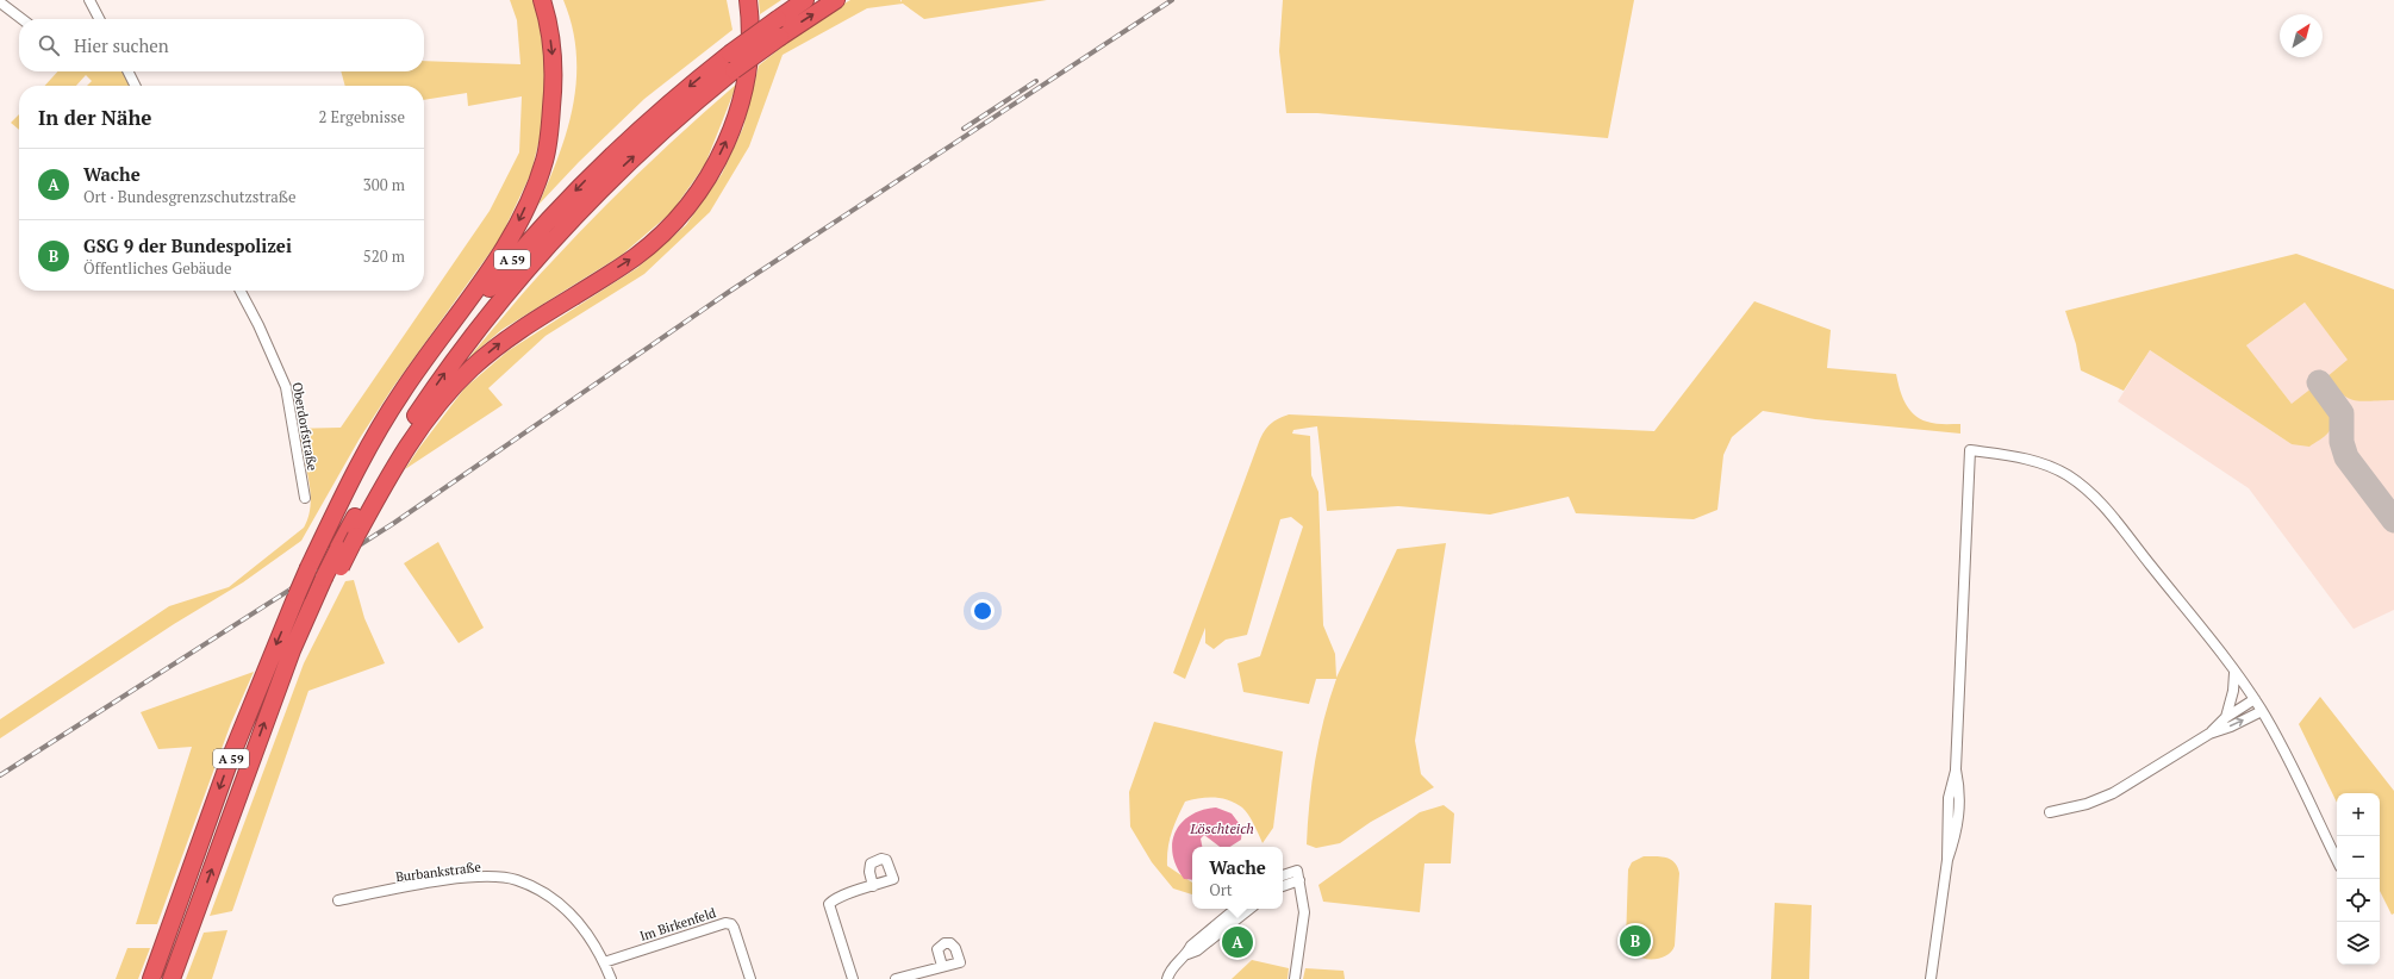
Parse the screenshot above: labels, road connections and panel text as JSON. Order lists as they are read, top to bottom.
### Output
{
  "streets": {
    "highway": ["A 59"],
    "street": ["Oberdorfstraße", "Burbankstraße", "Im Birkenfeld"]
  },
  "crossings": [
    ["Burbankstraße", "Im Birkenfeld"]
  ],
  "water": ["Löschteich"],
  "north": "top right",
  "page": {
    "search": "Hier suchen",
    "heading": ["In der Nähe", "2 Ergebnisse"],
    "list": [
      {
        "mark": "A",
        "name": "Wache",
        "note": "Ort · Bundesgrenzschutzstraße",
        "value": "300 m"
      },
      {
        "mark": "B",
        "name": "GSG 9 der Bundespolizei",
        "note": "Öffentliches Gebäude",
        "value": "520 m"
      }
    ],
    "map_buttons": ["+", "−"],
    "popup": ["Wache", "Ort"],
    "pins": ["B", "A"]
  }
}
